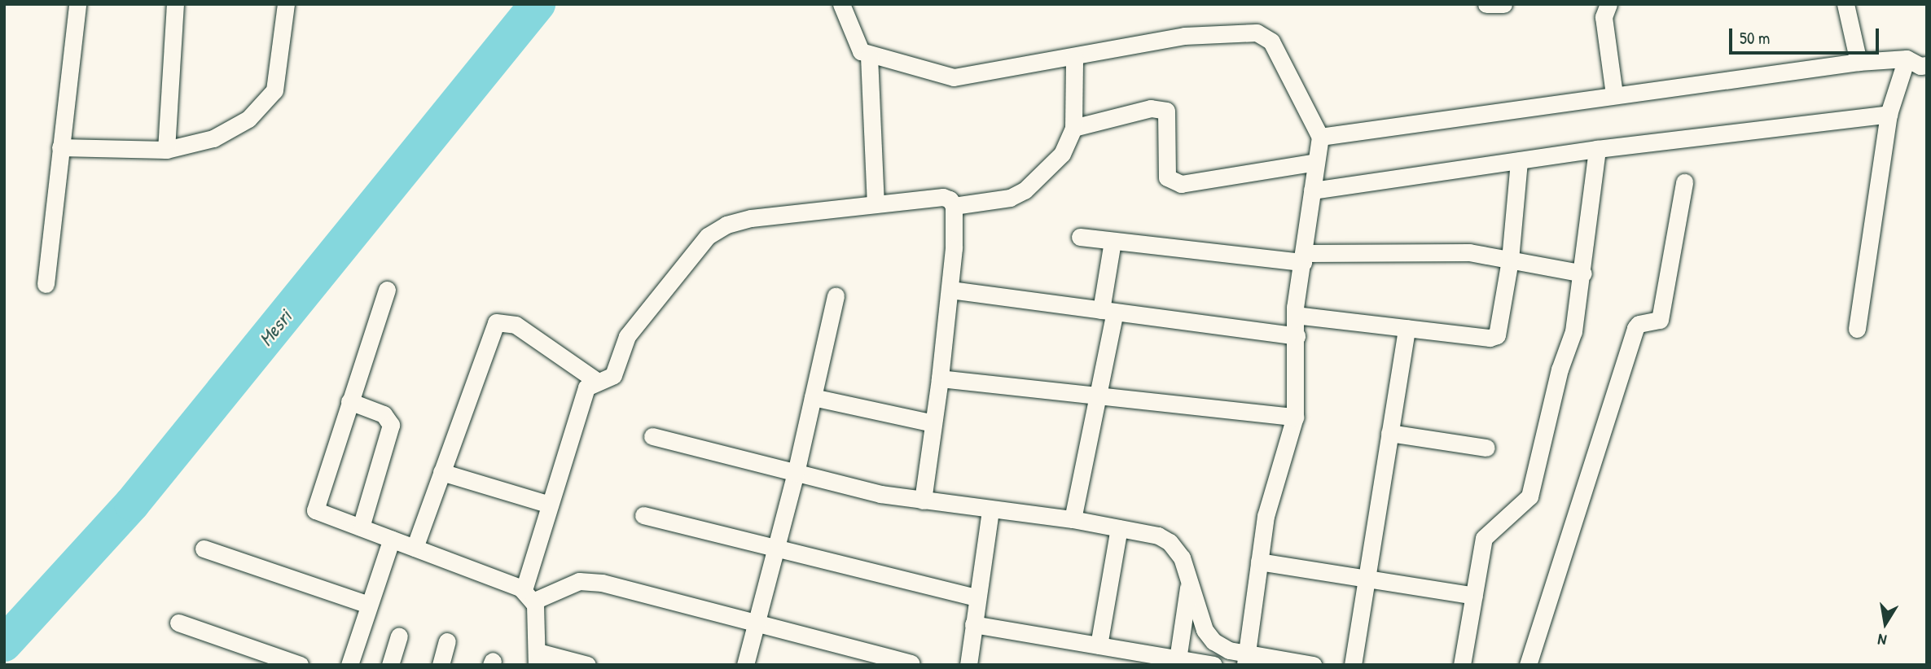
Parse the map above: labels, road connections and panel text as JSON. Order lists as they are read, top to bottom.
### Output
{
  "water": ["Mesri"],
  "scale_bar": "50 m",
  "north": "bottom"
}
